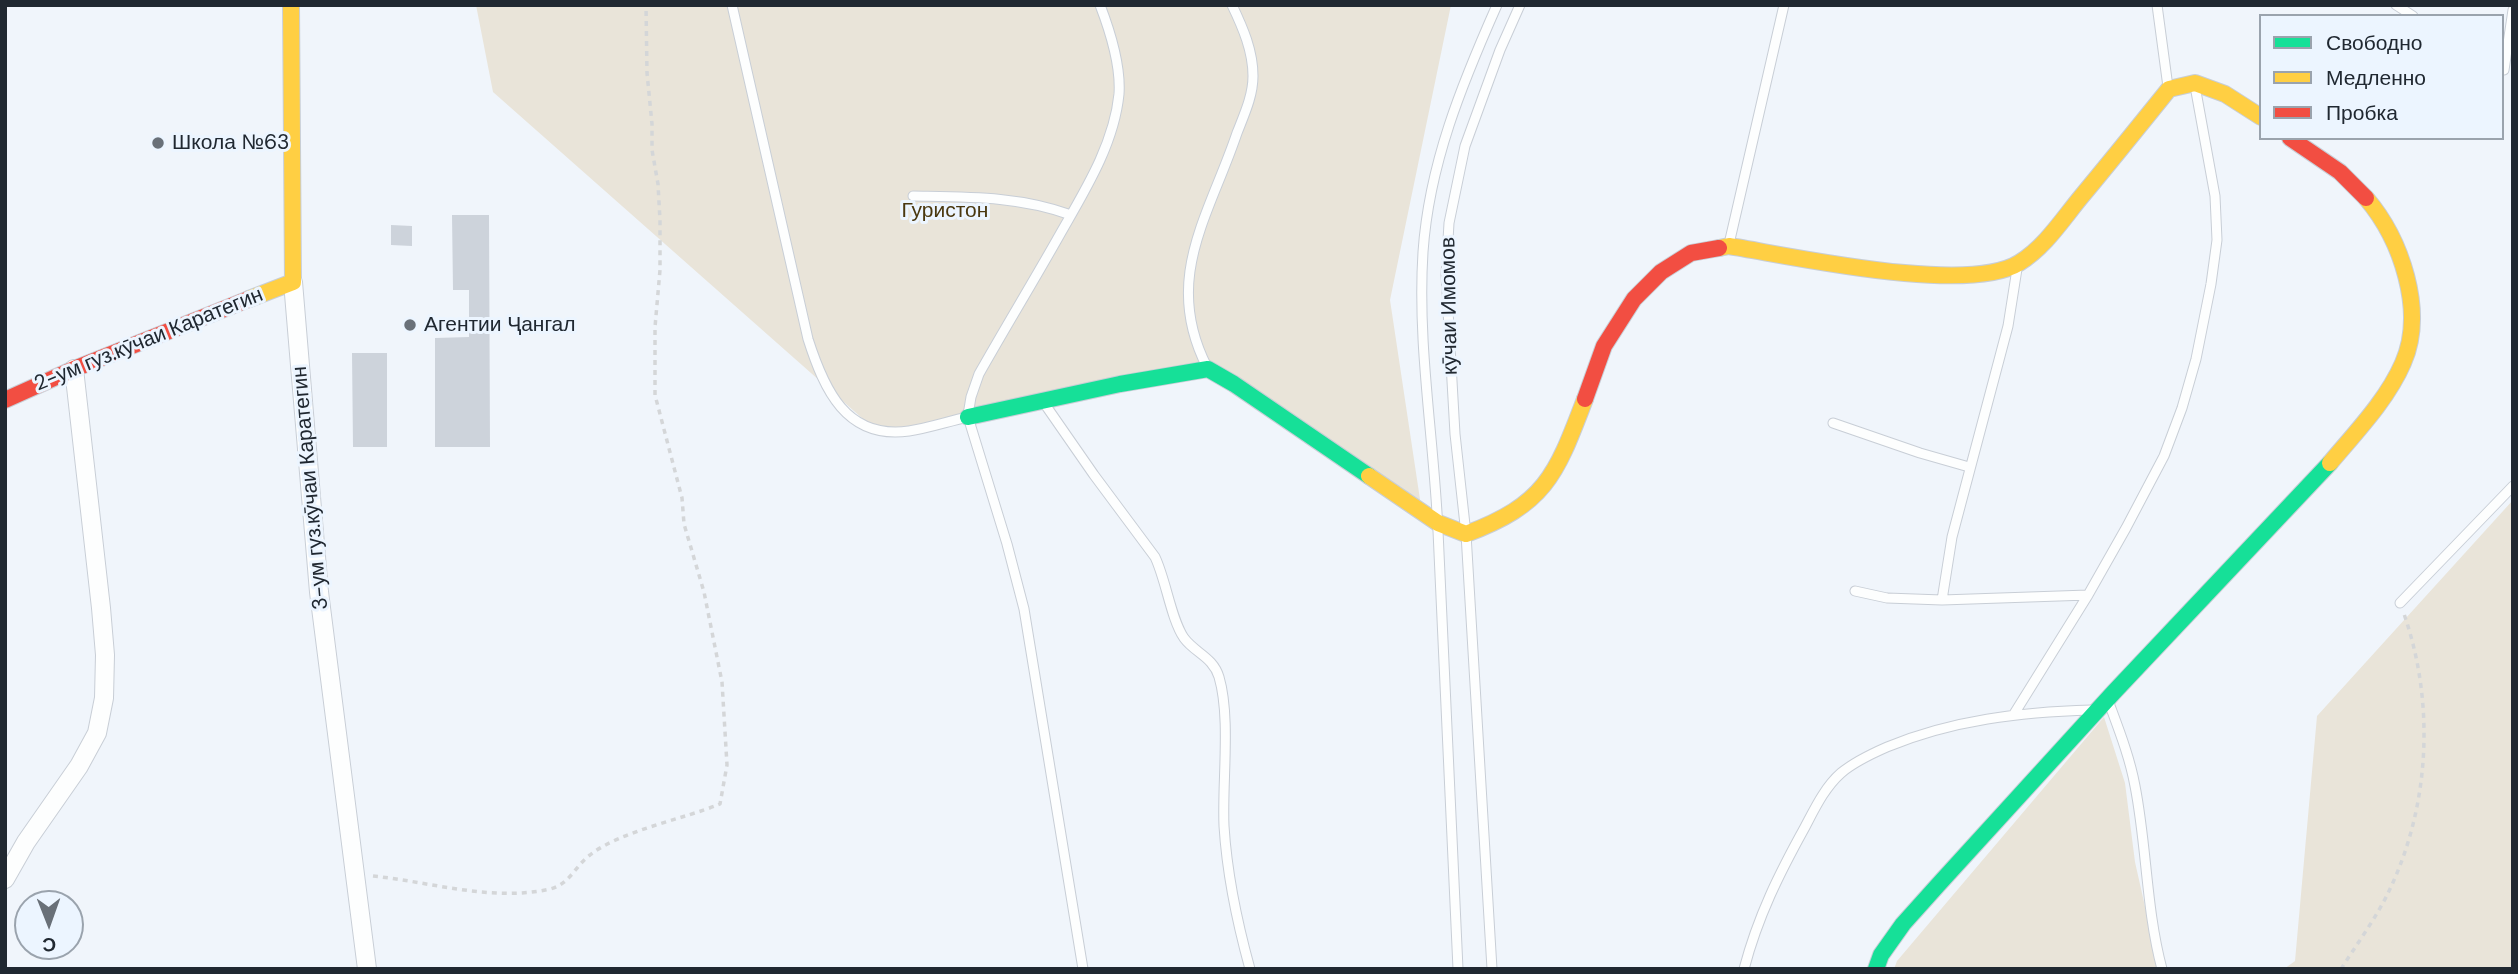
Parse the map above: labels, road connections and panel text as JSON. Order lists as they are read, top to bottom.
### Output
{
  "streets": {
    "street": ["2-ум гуз.кӯчаи Каратегин", "3-ум гуз.кӯчаи Каратегин"],
    "lane": ["кӯчаи Имомов"]
  },
  "crossings": [
    ["2-ум гуз.кӯчаи Каратегин", "3-ум гуз.кӯчаи Каратегин"]
  ],
  "parks": ["Гуристон"],
  "places": ["Школа №63", "Агентии Ҷангал"],
  "legend": ["Свободно", "Медленно", "Пробка"],
  "north": "bottom"
}
